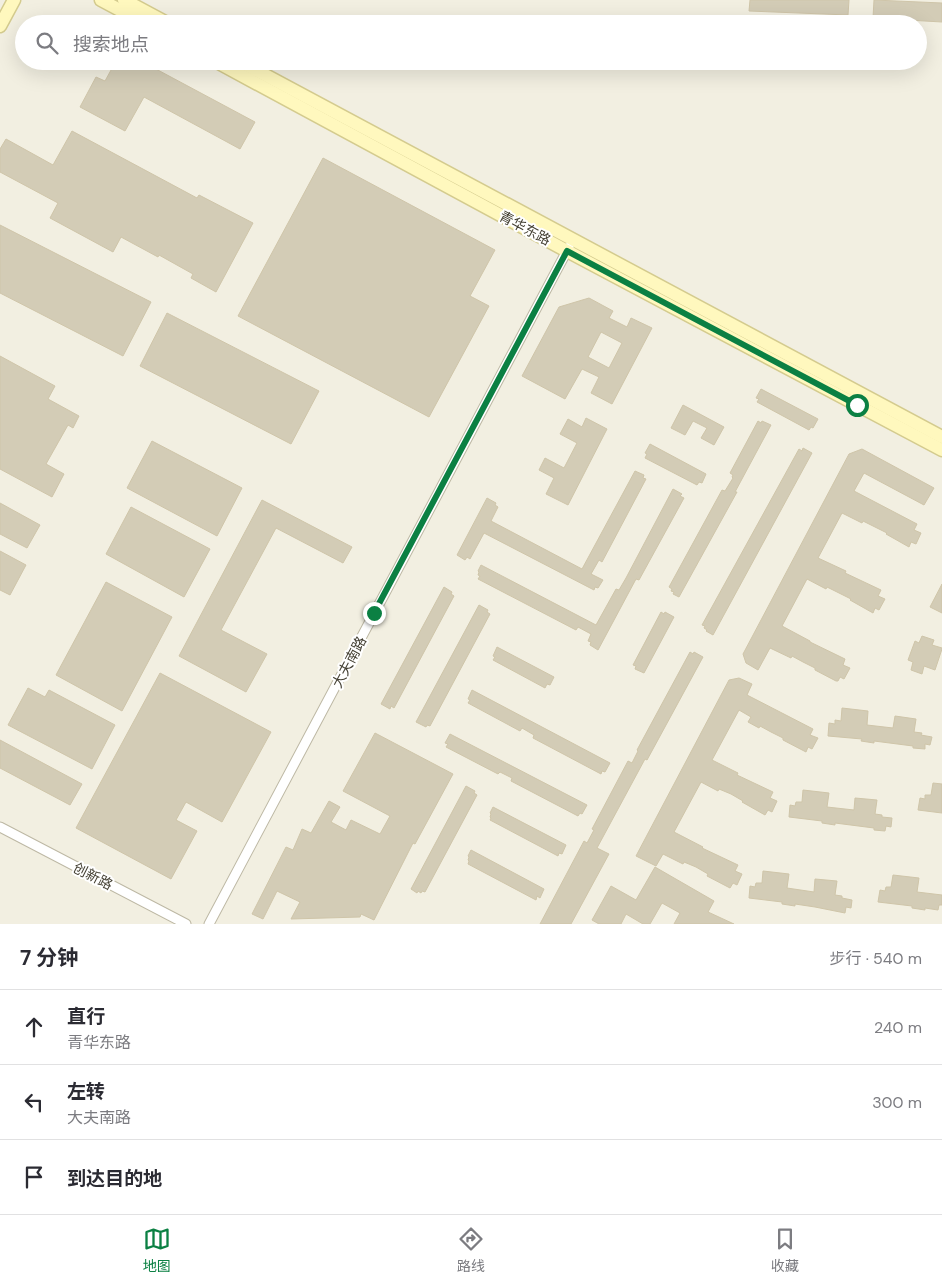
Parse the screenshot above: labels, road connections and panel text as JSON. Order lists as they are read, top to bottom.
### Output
{
  "streets": {
    "main road": ["青华东路"],
    "street": ["大夫南路", "创新路"]
  },
  "crossings": [
    ["青华东路", "大夫南路"]
  ],
  "page": {
    "search": "搜索地点",
    "heading": ["7 分钟", "步行 · 540 m"],
    "list": [
      ["直行", "青华东路", "240 m"],
      ["左转", "大夫南路", "300 m"],
      "到达目的地"
    ],
    "nav": ["地图", "路线", "收藏"]
  }
}
